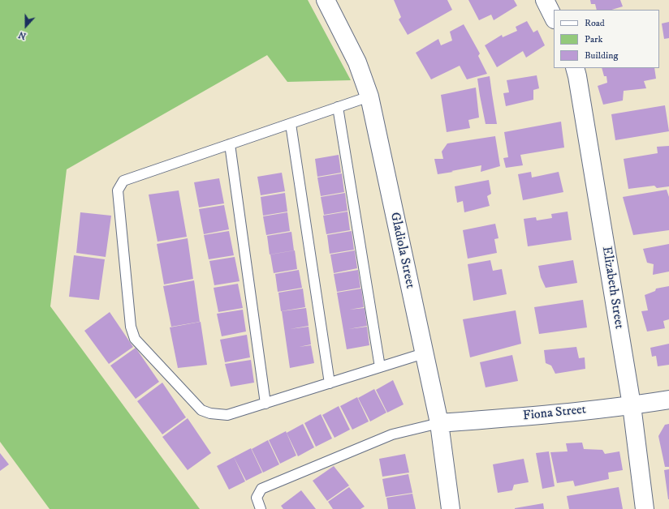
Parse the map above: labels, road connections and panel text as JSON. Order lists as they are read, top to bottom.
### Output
{
  "streets": {
    "street": ["Gladiola Street", "Elizabeth Street", "Fiona Street"]
  },
  "crossings": [
    ["Gladiola Street", "Fiona Street"],
    ["Elizabeth Street", "Fiona Street"]
  ],
  "legend": ["Road", "Park", "Building"],
  "north": "bottom"
}
